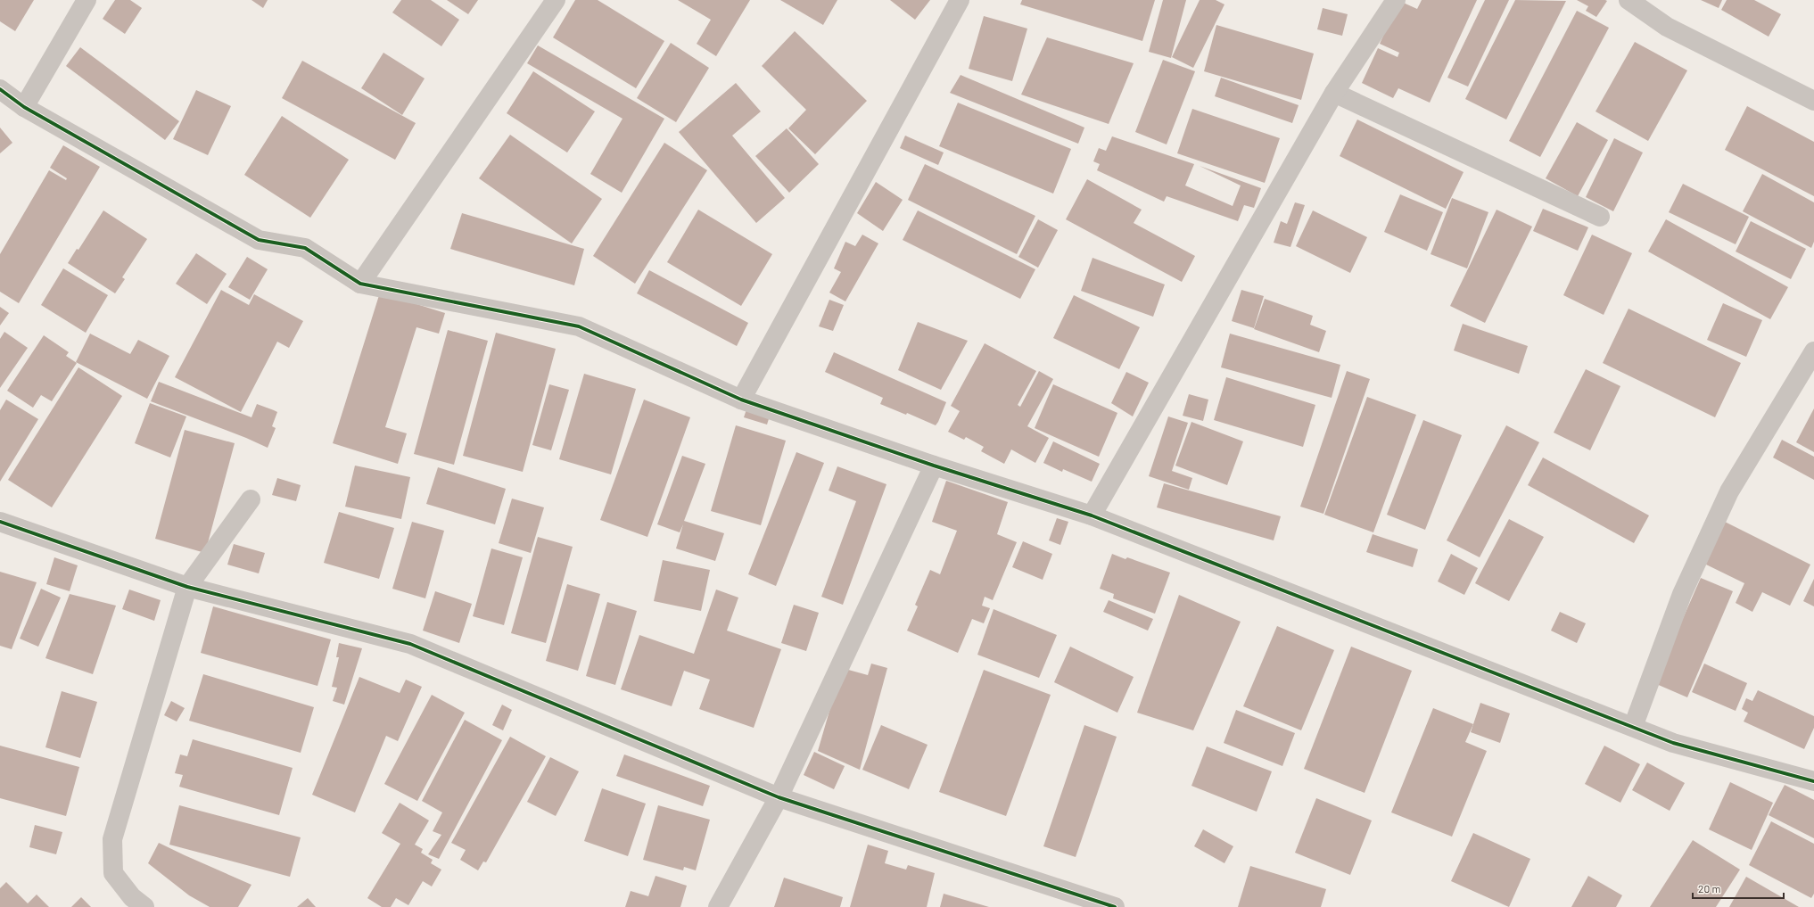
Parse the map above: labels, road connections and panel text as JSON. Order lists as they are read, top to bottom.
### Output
{
  "scale_bar": "20 m"
}
